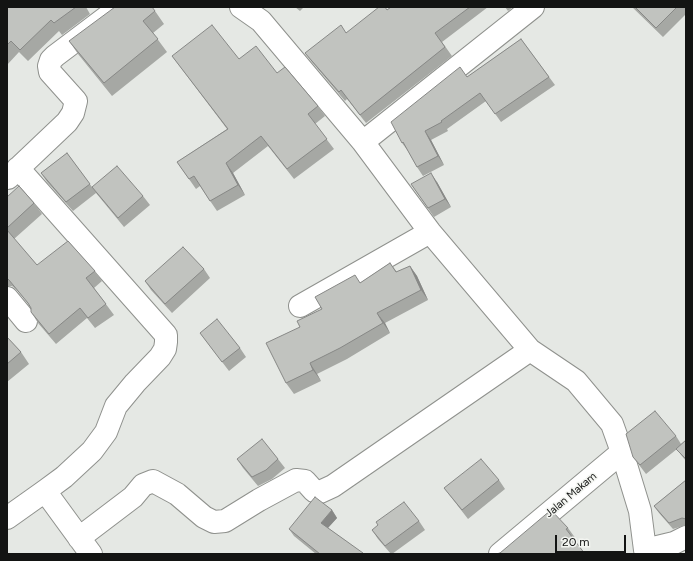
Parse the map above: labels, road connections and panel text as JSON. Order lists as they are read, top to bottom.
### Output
{
  "streets": {
    "street": ["Jalan Makam"]
  },
  "scale_bar": "20 m"
}
